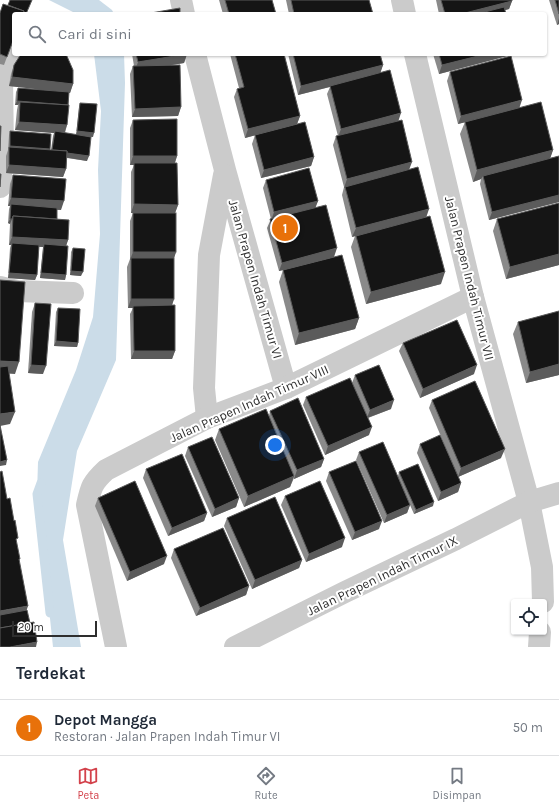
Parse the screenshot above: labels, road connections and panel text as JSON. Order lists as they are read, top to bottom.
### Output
{
  "streets": {
    "street": [
      "Jalan Prapen Indah Timur VII",
      "Jalan Prapen Indah Timur VI",
      "Jalan Prapen Indah Timur VIII",
      "Jalan Prapen Indah Timur IX"
    ]
  },
  "crossings": [
    ["Jalan Prapen Indah Timur VII", "Jalan Prapen Indah Timur VIII"],
    ["Jalan Prapen Indah Timur VII", "Jalan Prapen Indah Timur IX"],
    ["Jalan Prapen Indah Timur VI", "Jalan Prapen Indah Timur VIII"]
  ],
  "scale_bar": "20 m",
  "page": {
    "search": "Cari di sini",
    "pins": "1",
    "scale": "20 m",
    "heading": "Terdekat",
    "list": [
      {
        "mark": "1",
        "name": "Depot Mangga",
        "note": "Restoran · Jalan Prapen Indah Timur VI",
        "value": "50 m"
      }
    ],
    "nav": ["Peta", "Rute", "Disimpan"]
  }
}
